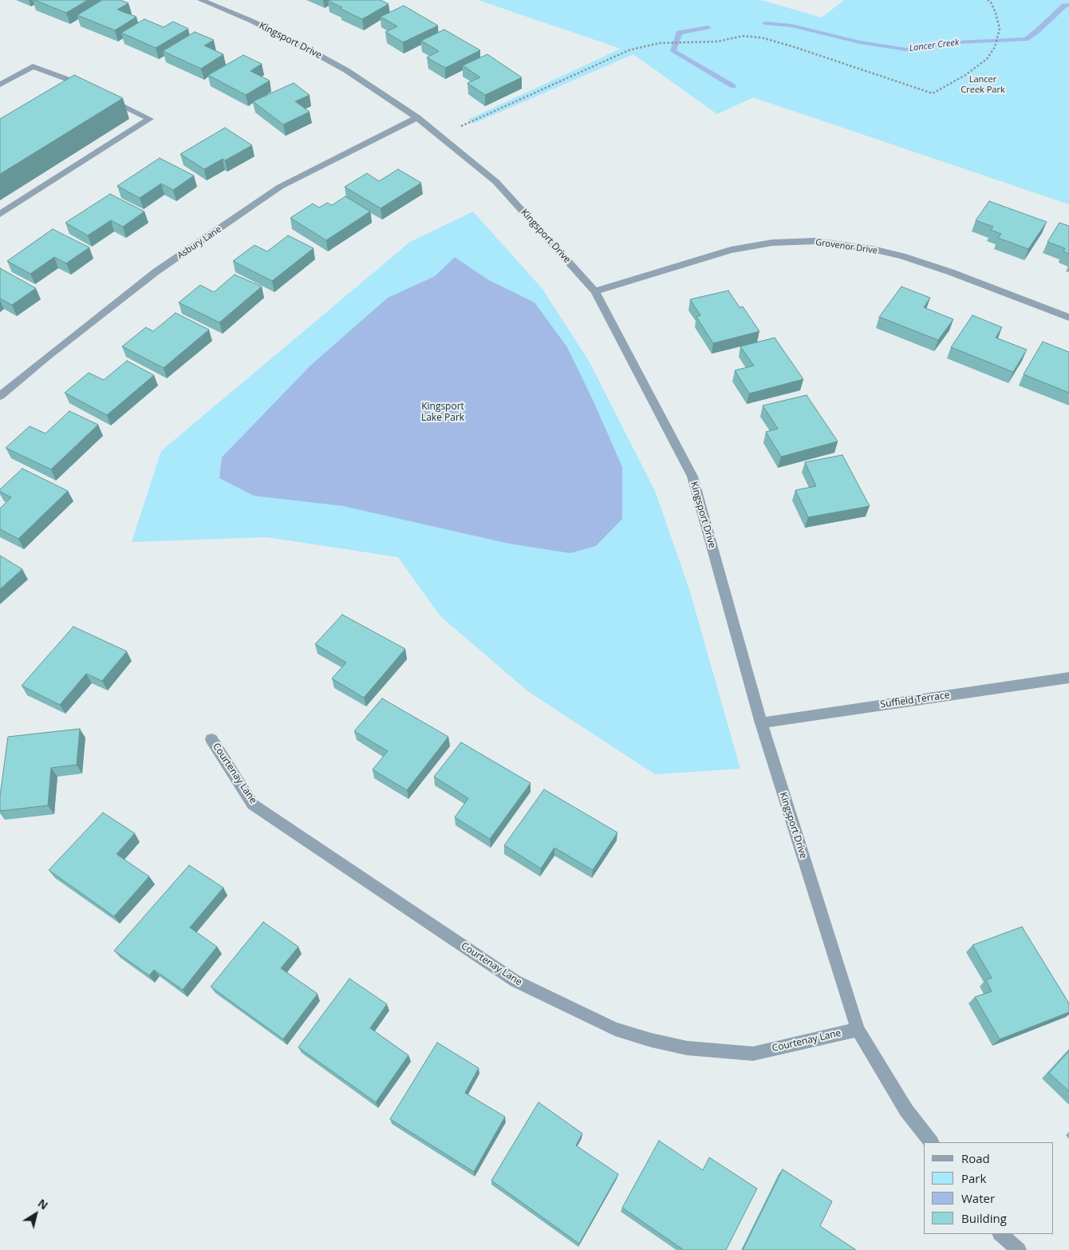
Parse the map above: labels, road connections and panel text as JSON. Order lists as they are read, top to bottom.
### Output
{
  "streets": {
    "street": [
      "Kingsport Drive",
      "Asbury Lane",
      "Grovenor Drive",
      "Suffield Terrace",
      "Courtenay Lane"
    ]
  },
  "crossings": [
    ["Kingsport Drive", "Asbury Lane"],
    ["Kingsport Drive", "Grovenor Drive"],
    ["Kingsport Drive", "Suffield Terrace"],
    ["Kingsport Drive", "Courtenay Lane"]
  ],
  "water": ["Lancer Creek"],
  "parks": ["Lancer Creek Park", "Kingsport Lake Park"],
  "legend": [
    "Road",
    "Park",
    "Water",
    "Building"
  ],
  "north": "top right"
}
